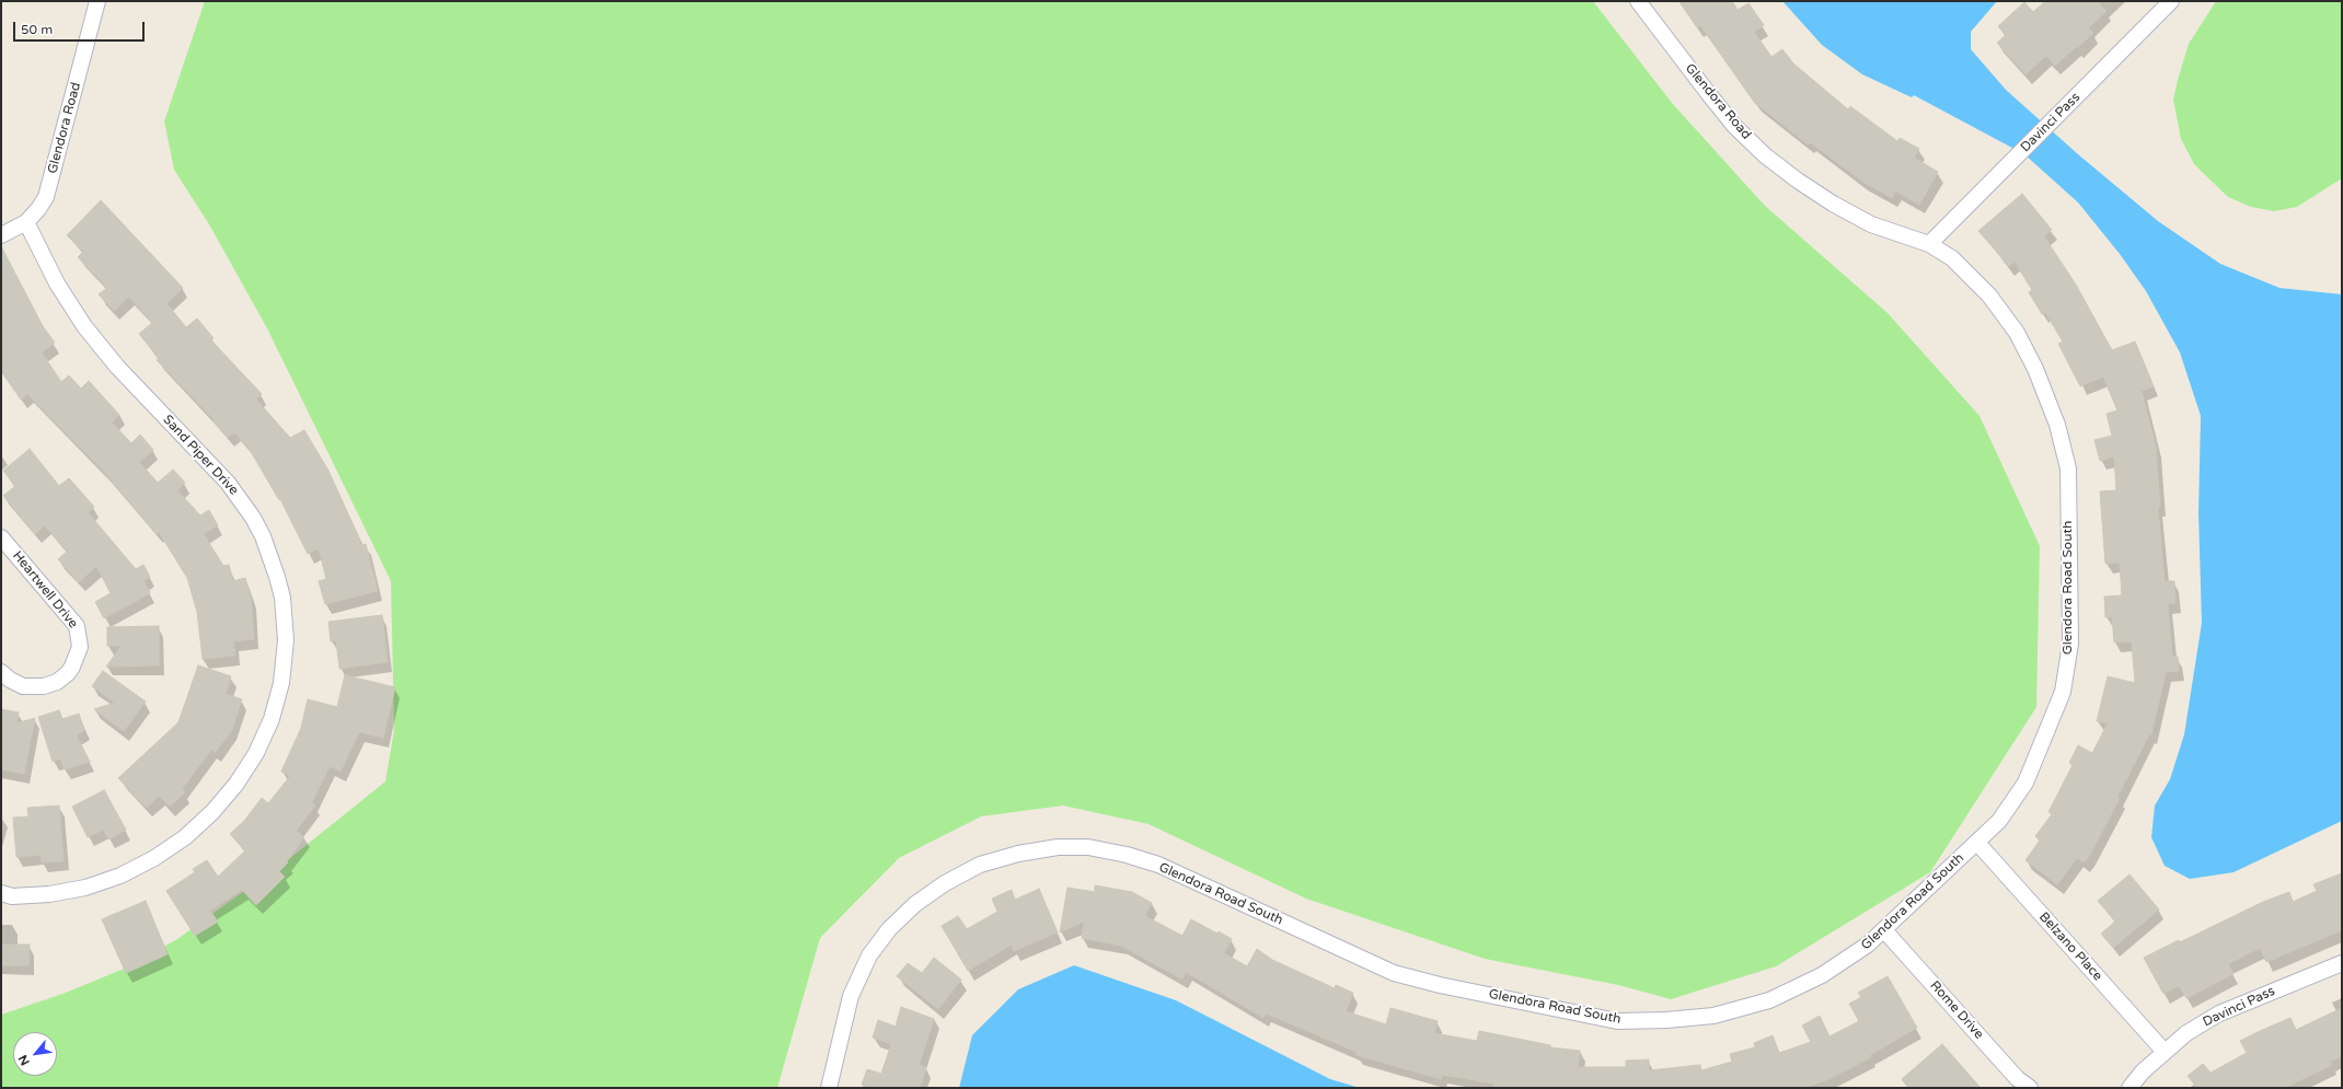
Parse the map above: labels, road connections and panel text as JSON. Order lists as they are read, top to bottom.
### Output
{
  "streets": {
    "street": [
      "Glendora Road",
      "Davinci Pass",
      "Sand Piper Drive",
      "Glendora Road South",
      "Heartwell Drive",
      "Belzano Place",
      "Rome Drive"
    ]
  },
  "crossings": [
    ["Glendora Road", "Davinci Pass"],
    ["Glendora Road", "Sand Piper Drive"],
    ["Glendora Road", "Glendora Road South"],
    ["Davinci Pass", "Glendora Road South"],
    ["Davinci Pass", "Belzano Place"],
    ["Glendora Road South", "Belzano Place"],
    ["Glendora Road South", "Rome Drive"]
  ],
  "scale_bar": "50 m",
  "north": "bottom left"
}
